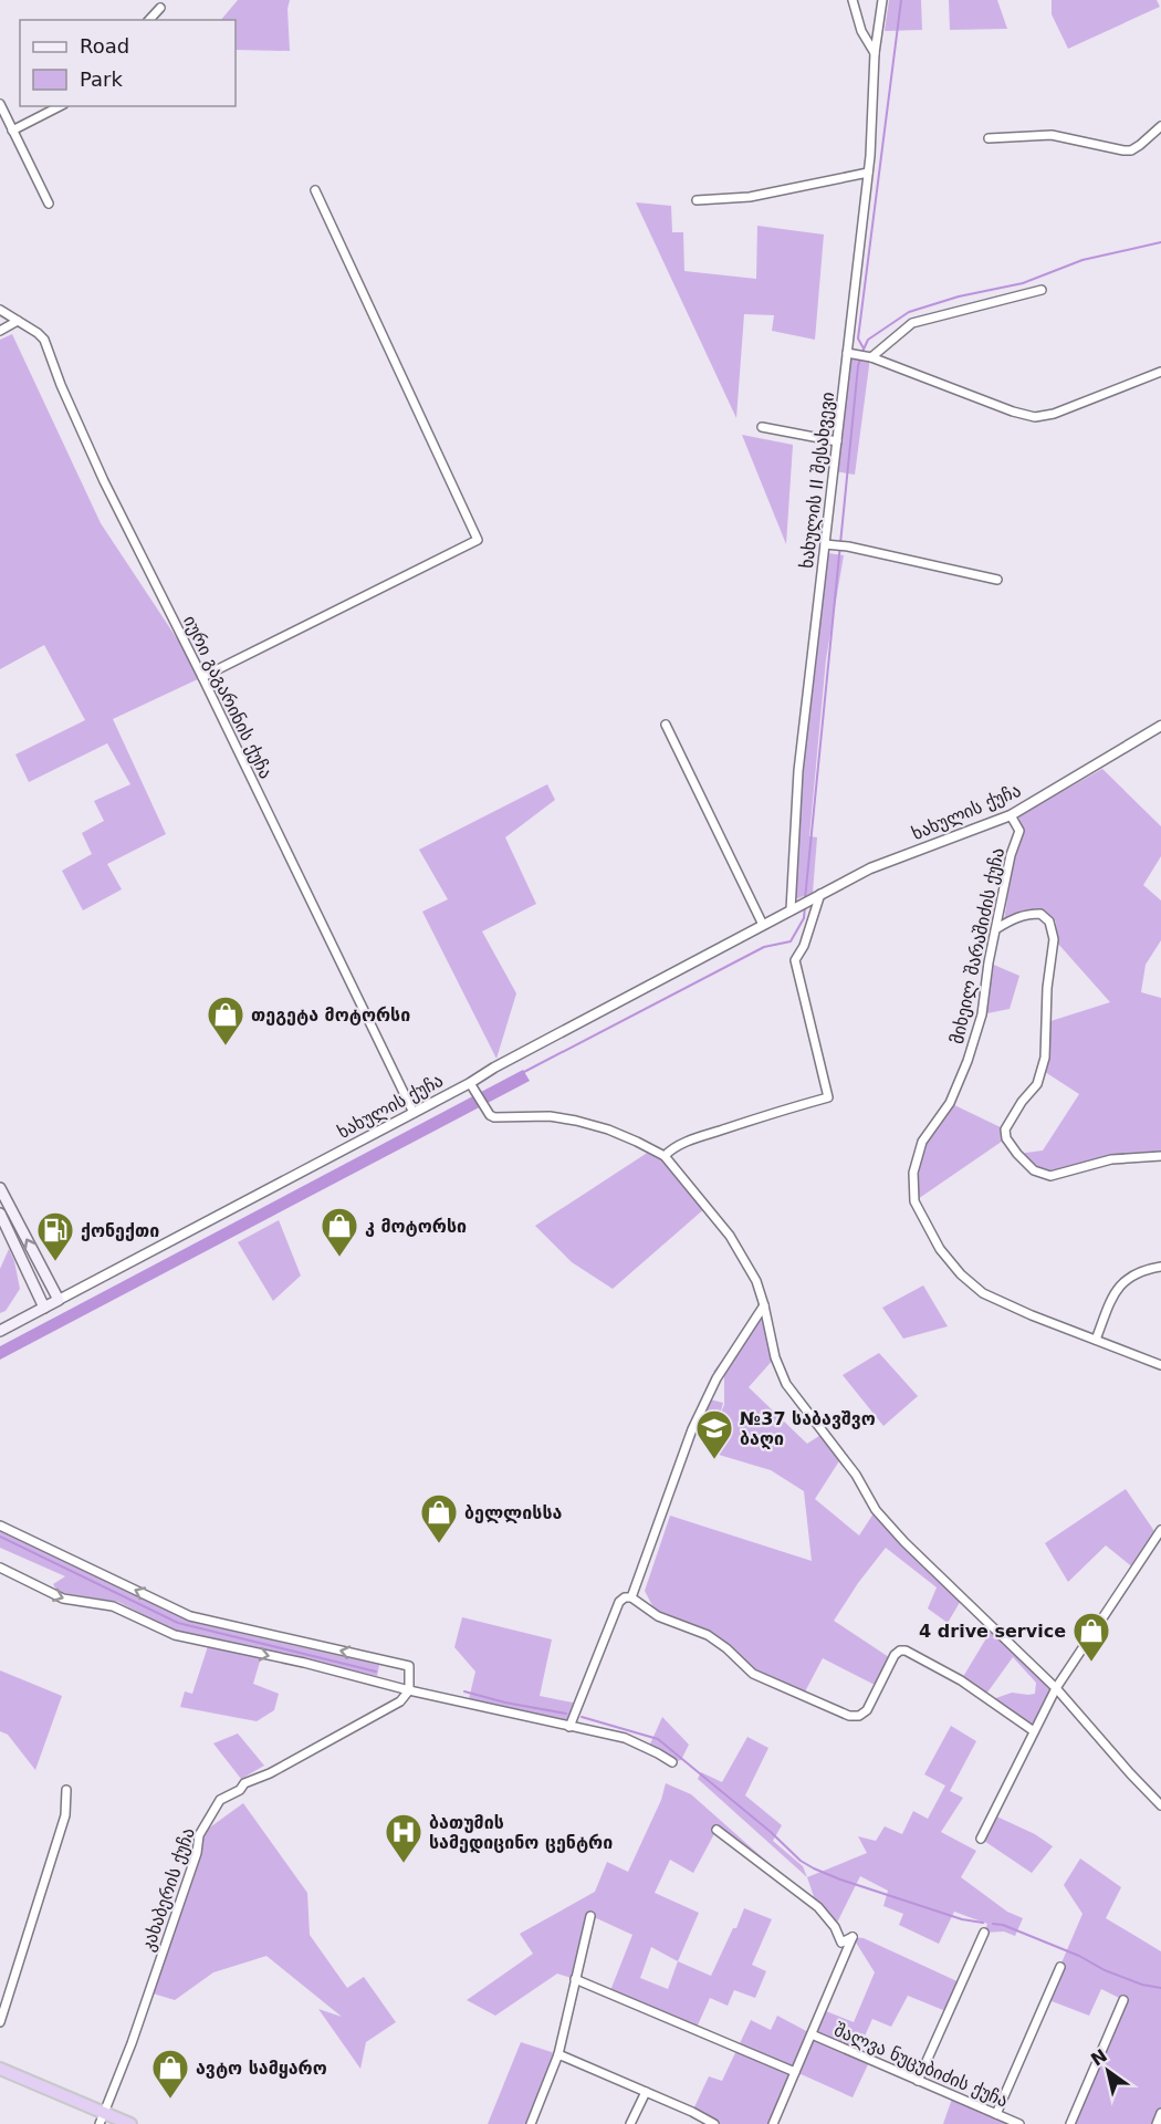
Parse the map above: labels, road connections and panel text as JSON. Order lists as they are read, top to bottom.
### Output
{
  "streets": {
    "main road": ["ხახულის ქუჩა"],
    "street": [
      "ხახულის II შესახვევი",
      "იური გაგარინის ქუჩა",
      "მიხეილ შარაშიძის ქუჩა",
      "კახაბერის ქუჩა",
      "შალვა ნუცუბიძის ქუჩა"
    ]
  },
  "crossings": [
    ["ხახულის II შესახვევი", "ხახულის ქუჩა"],
    ["იური გაგარინის ქუჩა", "ხახულის ქუჩა"],
    ["ხახულის ქუჩა", "მიხეილ შარაშიძის ქუჩა"]
  ],
  "places": {
    "shop": [
      "თეგეტა მოტორსი",
      "კ მოტორსი",
      "ბელლისსა",
      "4 drive service",
      "ავტო სამყარო"
    ],
    "fuel station": ["ქონექთი"],
    "school or university": ["№37 საბავშვო ბაღი"],
    "hospital": ["ბათუმის სამედიცინო ცენტრი"]
  },
  "legend": ["Road", "Park"],
  "north": "top left"
}
